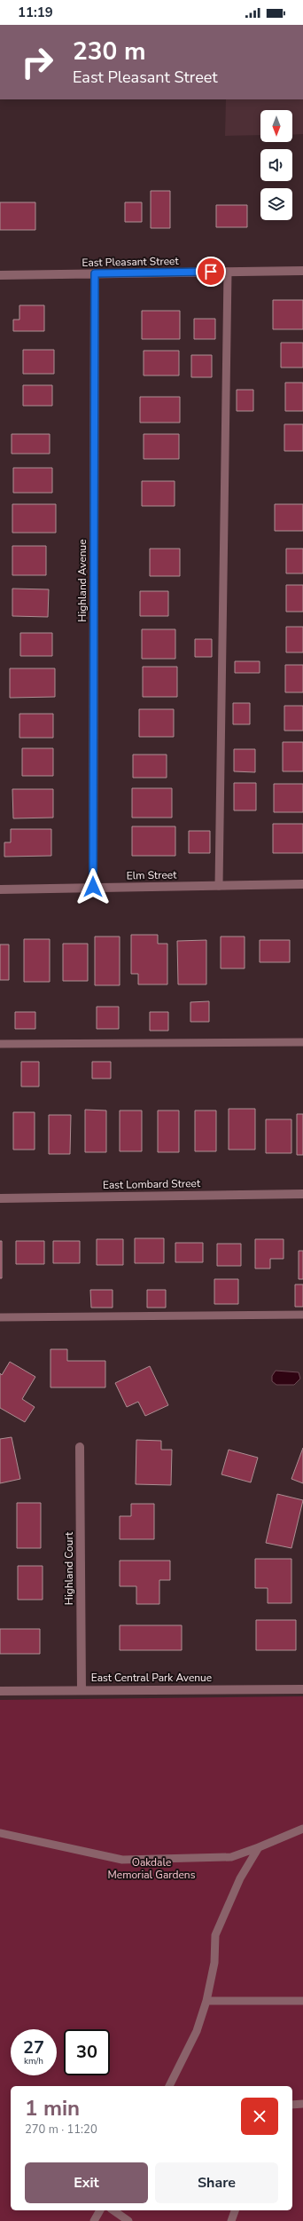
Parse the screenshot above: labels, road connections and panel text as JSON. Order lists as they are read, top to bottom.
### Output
{
  "streets": {
    "street": [
      "East Pleasant Street",
      "Highland Avenue",
      "Elm Street",
      "East Lombard Street",
      "Highland Court",
      "East Central Park Avenue"
    ]
  },
  "crossings": [
    ["East Pleasant Street", "Highland Avenue"],
    ["Highland Avenue", "Elm Street"],
    ["Highland Court", "East Central Park Avenue"]
  ],
  "parks": ["Oakdale Memorial Gardens"],
  "north": "bottom",
  "page": {
    "status": "11:19",
    "turn": ["230 m", "East Pleasant Street"],
    "speed": "27 km/h",
    "limit": "30",
    "heading": ["1 min", "270 m · 11:20"],
    "buttons": ["Exit", "Share"]
  }
}
